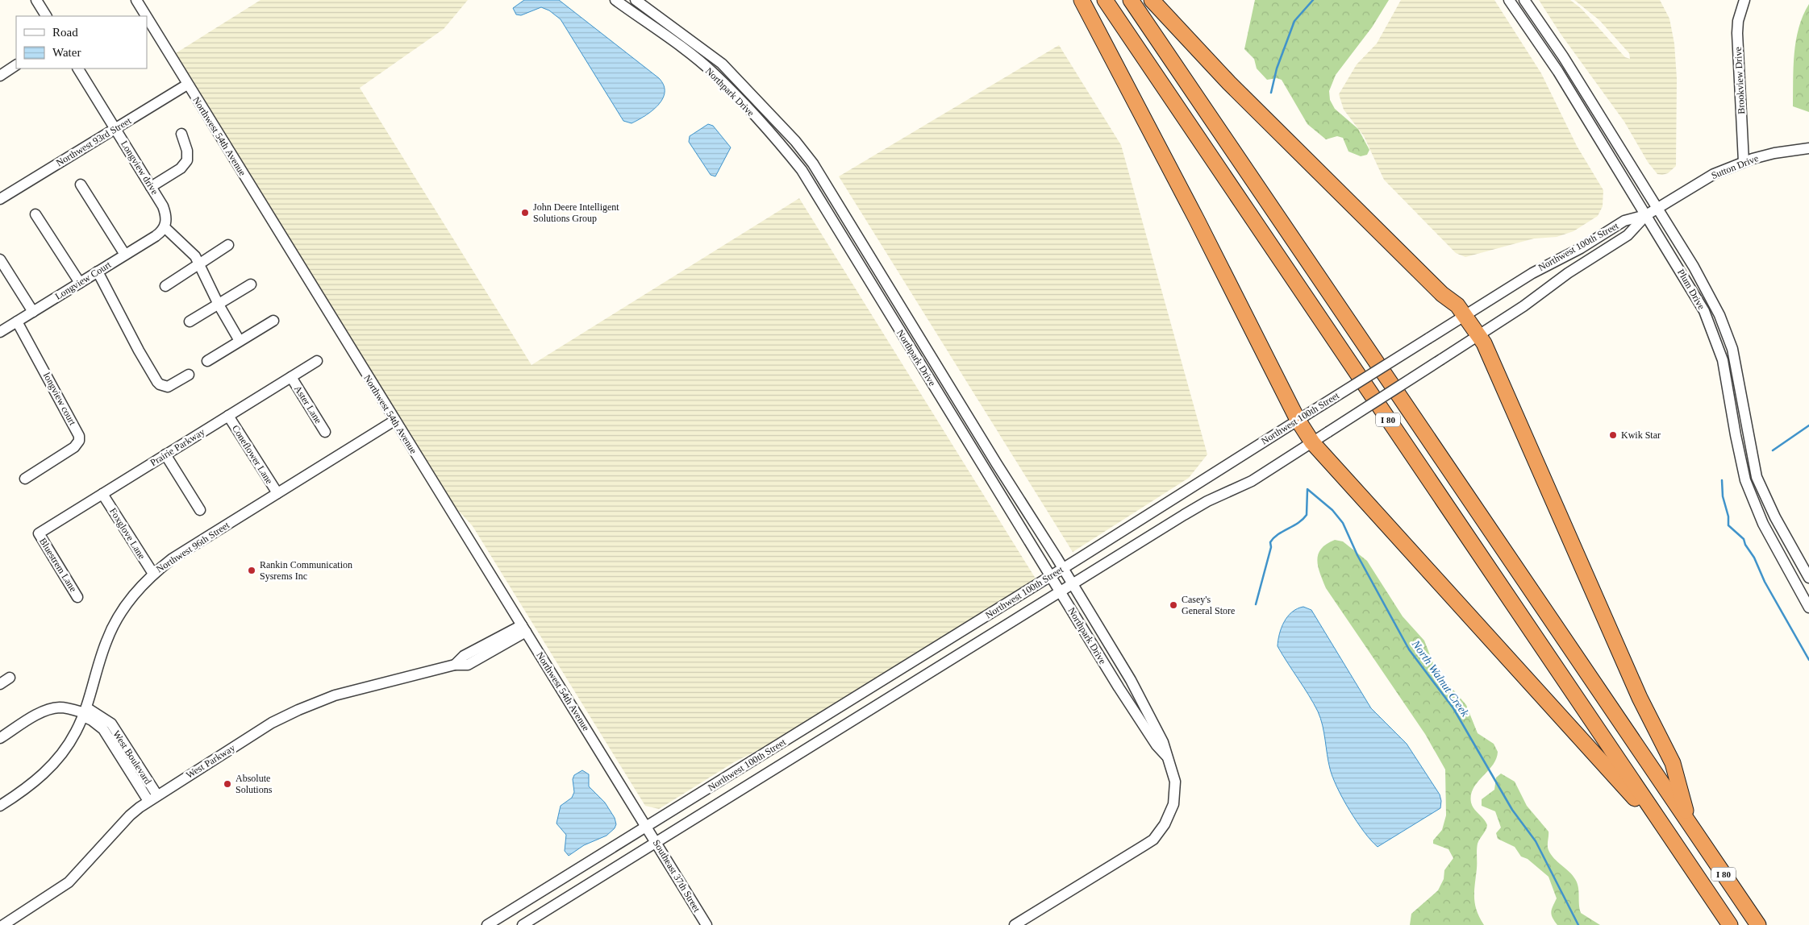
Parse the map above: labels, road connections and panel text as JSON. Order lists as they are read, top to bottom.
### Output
{
  "streets": {
    "highway": ["I 80"],
    "street": [
      "Brookview Drive",
      "Northpark Drive",
      "Northwest 54th Avenue",
      "Northwest 93rd Street",
      "Sutton Drive",
      "Longview drive",
      "Northwest 100th Street",
      "Longview Court",
      "Plum Drive",
      "longview court",
      "Aster Lane",
      "Prairie Parkway",
      "Coneflower Lane",
      "Foxglove Lane",
      "Northwest 96th Street",
      "Bluestrem Lane",
      "West Boulevard",
      "West Parkway",
      "Southeast 37th Street"
    ]
  },
  "crossings": [
    ["Brookview Drive", "Sutton Drive"],
    ["Northpark Drive", "Northwest 100th Street"],
    ["Northwest 54th Avenue", "Northwest 93rd Street"],
    ["Northwest 54th Avenue", "Northwest 100th Street"],
    ["Northwest 54th Avenue", "Northwest 96th Street"],
    ["Northwest 54th Avenue", "West Parkway"],
    ["Northwest 54th Avenue", "Southeast 37th Street"],
    ["Northwest 93rd Street", "Longview drive"],
    ["Sutton Drive", "Northwest 100th Street"],
    ["Sutton Drive", "Plum Drive"],
    ["Longview drive", "Longview Court"],
    ["Northwest 100th Street", "Plum Drive"],
    ["Northwest 100th Street", "Southeast 37th Street"],
    ["Longview Court", "longview court"],
    ["Aster Lane", "Prairie Parkway"],
    ["Prairie Parkway", "Coneflower Lane"],
    ["Prairie Parkway", "Foxglove Lane"],
    ["Prairie Parkway", "Bluestrem Lane"],
    ["Coneflower Lane", "Northwest 96th Street"],
    ["Foxglove Lane", "Northwest 96th Street"],
    ["Northwest 96th Street", "West Boulevard"],
    ["West Boulevard", "West Parkway"]
  ],
  "water": ["North Walnut Creek"],
  "places": [
    "John Deere Intelligent Solutions Group",
    "Kwik Star",
    "Rankin Communication Sysrems Inc",
    "Casey's General Store",
    "Absolute Solutions"
  ],
  "legend": ["Road", "Water"]
}
